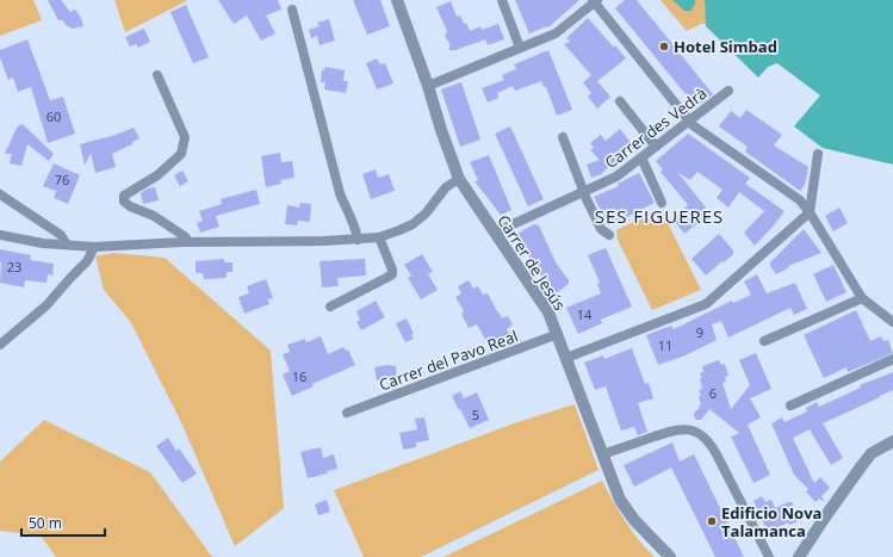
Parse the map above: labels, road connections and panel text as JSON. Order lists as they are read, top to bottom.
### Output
{
  "streets": {
    "street": ["Carrer des Vedrà", "Carrer de Jesús", "Carrer del Pavo Real"]
  },
  "crossings": [
    ["Carrer des Vedrà", "Carrer de Jesús"],
    ["Carrer de Jesús", "Carrer del Pavo Real"]
  ],
  "districts": ["SES FIGUERES"],
  "places": ["Hotel Simbad", "Edificio Nova Talamanca"],
  "house_numbers": [
    "60",
    "76",
    "23",
    "14",
    "9",
    "11",
    "16",
    "6",
    "5"
  ],
  "scale_bar": "50 m"
}
